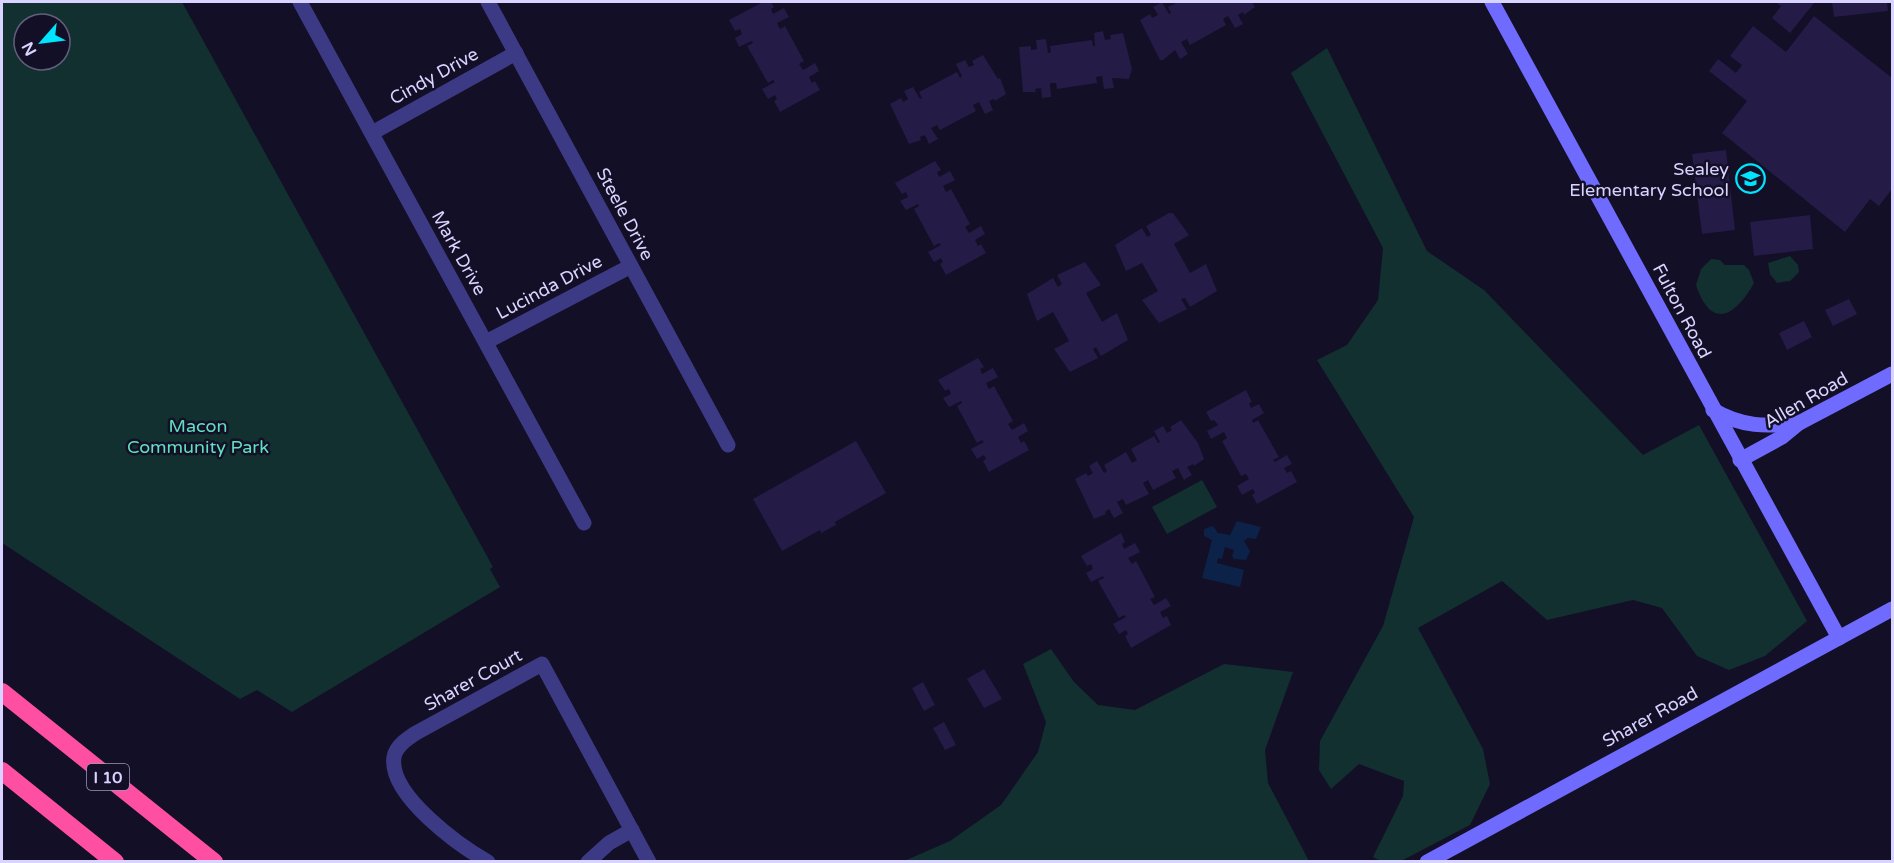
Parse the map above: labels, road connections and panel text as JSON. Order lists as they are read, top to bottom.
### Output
{
  "streets": {
    "highway": ["I 10"],
    "street": [
      "Cindy Drive",
      "Steele Drive",
      "Mark Drive",
      "Lucinda Drive",
      "Fulton Road",
      "Allen Road",
      "Sharer Court",
      "Sharer Road"
    ]
  },
  "crossings": [
    ["Cindy Drive", "Steele Drive"],
    ["Cindy Drive", "Mark Drive"],
    ["Steele Drive", "Lucinda Drive"],
    ["Mark Drive", "Lucinda Drive"],
    ["Fulton Road", "Allen Road"],
    ["Fulton Road", "Sharer Road"]
  ],
  "parks": ["Macon Community Park"],
  "places": {
    "school or university": ["Sealey Elementary School"]
  },
  "north": "bottom left"
}
